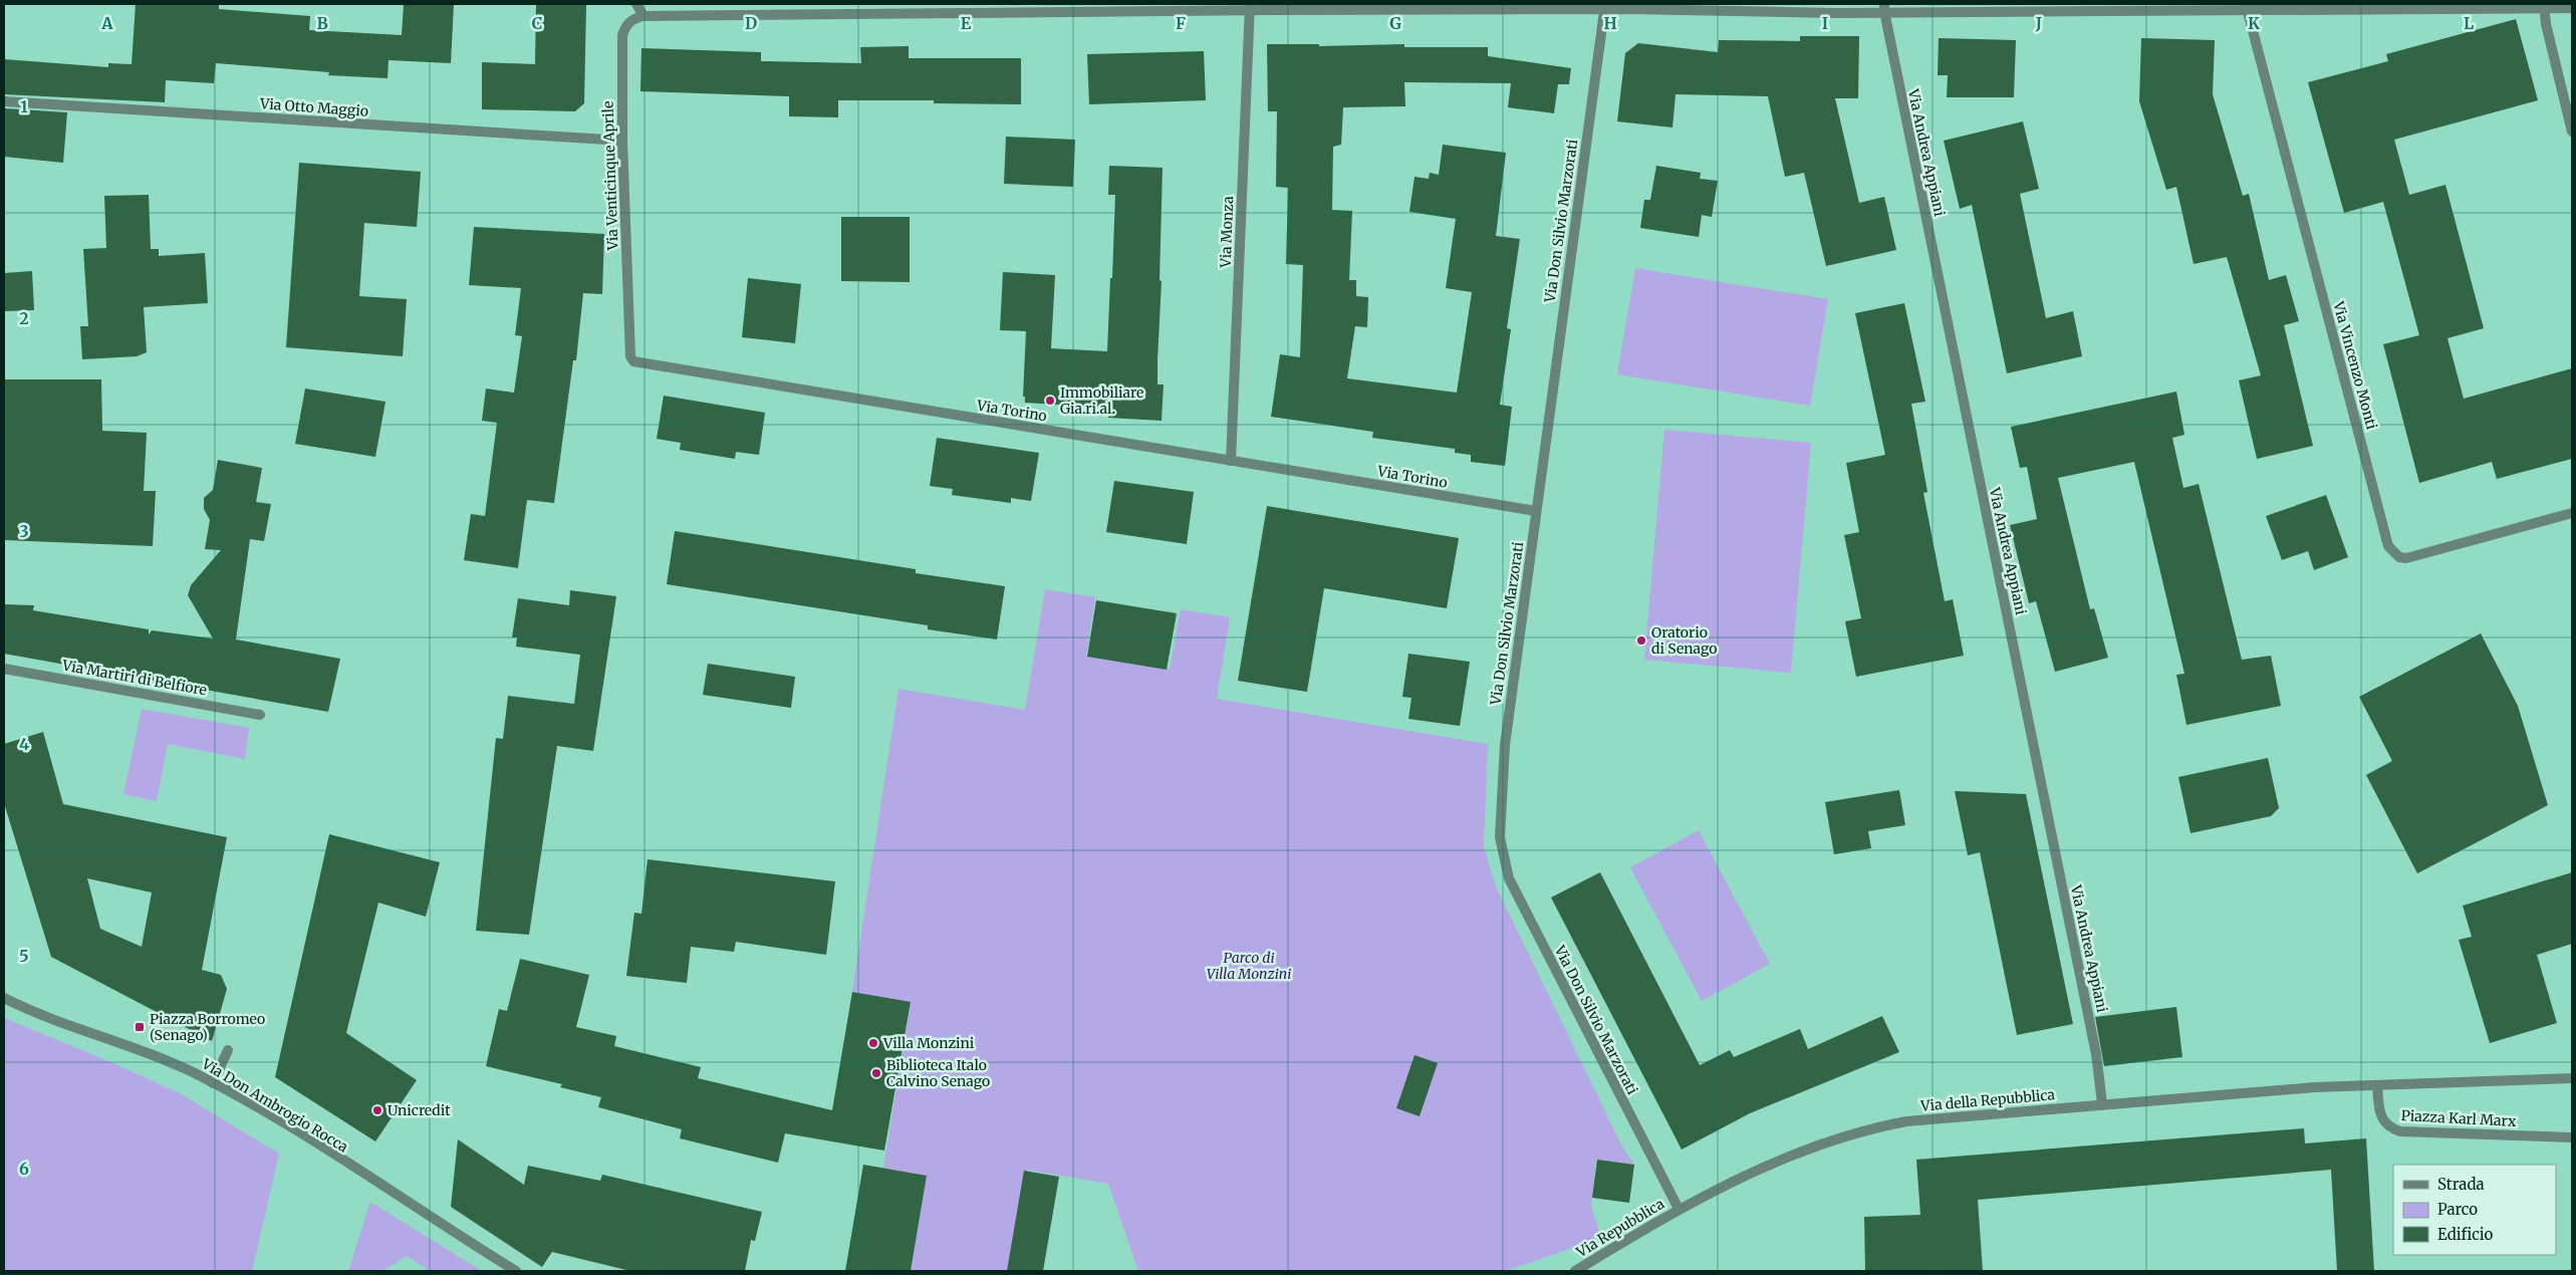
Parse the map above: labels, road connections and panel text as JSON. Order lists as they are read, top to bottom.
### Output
{
  "streets": {
    "street": [
      "Via Otto Maggio",
      "Via Andrea Appiani",
      "Via Venticinque Aprile",
      "Via Don Silvio Marzorati",
      "Via Monza",
      "Via Vincenzo Monti",
      "Via Torino",
      "Via Martiri di Belfiore",
      "Via della Repubblica",
      "Via Don Ambrogio Rocca",
      "Piazza Karl Marx",
      "Via Repubblica"
    ]
  },
  "crossings": [
    ["Via Otto Maggio", "Via Venticinque Aprile"],
    ["Via Andrea Appiani", "Via della Repubblica"],
    ["Via Venticinque Aprile", "Via Torino"],
    ["Via Don Silvio Marzorati", "Via Torino"],
    ["Via Don Silvio Marzorati", "Via della Repubblica"],
    ["Via Don Silvio Marzorati", "Via Repubblica"],
    ["Via Monza", "Via Torino"],
    ["Via della Repubblica", "Piazza Karl Marx"],
    ["Via della Repubblica", "Via Repubblica"]
  ],
  "parks": ["Parco di Villa Monzini"],
  "places": {
    "other": [
      "Immobiliare Gia.ri.al.",
      "Oratorio di Senago",
      "Villa Monzini",
      "Biblioteca Italo Calvino Senago",
      "Unicredit"
    ],
    "transit": ["Piazza Borromeo (Senago)"]
  },
  "legend": ["Strada", "Parco", "Edificio"],
  "grid": {
    "columns": [
      "A",
      "B",
      "C",
      "D",
      "E",
      "F",
      "G",
      "H",
      "I",
      "J",
      "K",
      "L"
    ],
    "rows": [
      "1",
      "2",
      "3",
      "4",
      "5",
      "6"
    ]
  }
}
